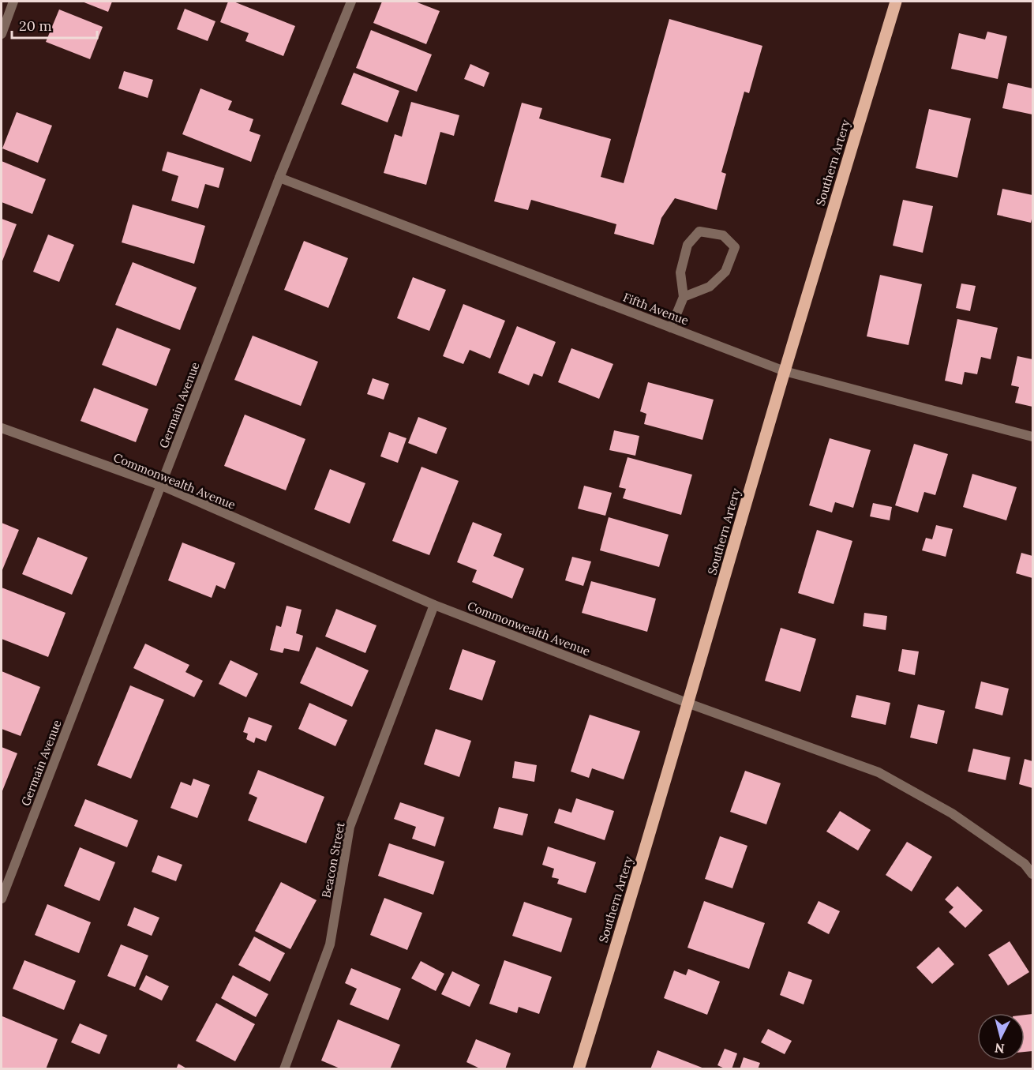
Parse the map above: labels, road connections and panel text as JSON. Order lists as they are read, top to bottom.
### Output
{
  "streets": {
    "main road": ["Southern Artery"],
    "street": [
      "Fifth Avenue",
      "Germain Avenue",
      "Commonwealth Avenue",
      "Beacon Street"
    ]
  },
  "crossings": [
    ["Southern Artery", "Fifth Avenue"],
    ["Southern Artery", "Commonwealth Avenue"],
    ["Fifth Avenue", "Germain Avenue"],
    ["Germain Avenue", "Commonwealth Avenue"],
    ["Commonwealth Avenue", "Beacon Street"]
  ],
  "scale_bar": "20 m",
  "north": "bottom"
}
